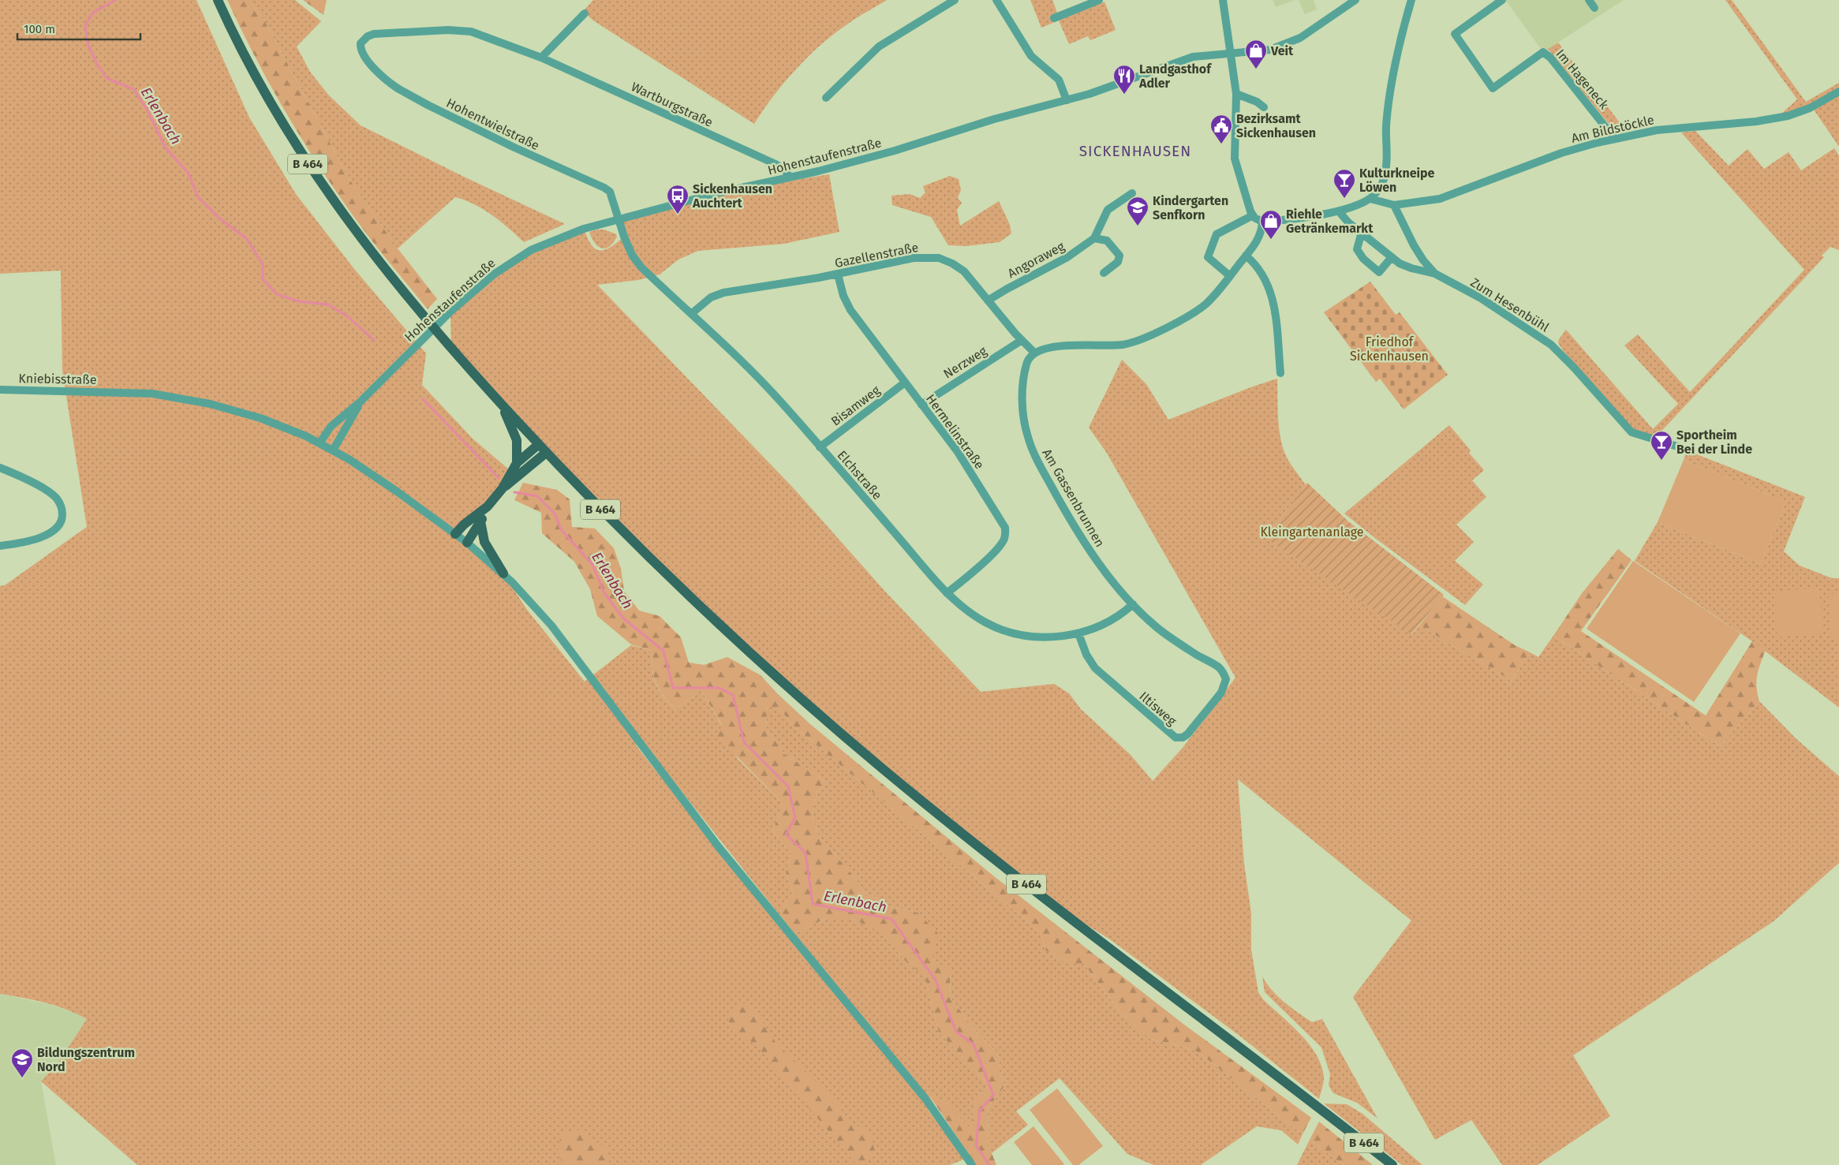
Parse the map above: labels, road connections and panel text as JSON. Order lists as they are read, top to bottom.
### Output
{
  "streets": {
    "main road": ["B 464"],
    "street": [
      "Im Hageneck",
      "Wartburgstraße",
      "Hohentwielstraße",
      "Am Bildstöckle",
      "Hohenstaufenstraße",
      "Gazellenstraße",
      "Angoraweg",
      "Zum Hesenbühl",
      "Nerzweg",
      "Kniebisstraße",
      "Bisamweg",
      "Hermelinstraße",
      "Elchstraße",
      "Am Gassenbrunnen",
      "Iltisweg"
    ]
  },
  "crossings": [
    ["Im Hageneck", "Am Bildstöckle"],
    ["Wartburgstraße", "Hohentwielstraße"],
    ["Wartburgstraße", "Hohenstaufenstraße"],
    ["Hohentwielstraße", "Hohenstaufenstraße"],
    ["Hohentwielstraße", "Elchstraße"],
    ["Am Bildstöckle", "Zum Hesenbühl"],
    ["Hohenstaufenstraße", "Kniebisstraße"],
    ["Hohenstaufenstraße", "Elchstraße"],
    ["Gazellenstraße", "Angoraweg"],
    ["Gazellenstraße", "Nerzweg"],
    ["Gazellenstraße", "Hermelinstraße"],
    ["Gazellenstraße", "Elchstraße"],
    ["Gazellenstraße", "Am Gassenbrunnen"],
    ["Nerzweg", "Hermelinstraße"],
    ["Bisamweg", "Hermelinstraße"],
    ["Bisamweg", "Elchstraße"],
    ["Hermelinstraße", "Elchstraße"],
    ["Elchstraße", "Am Gassenbrunnen"],
    ["Elchstraße", "Iltisweg"],
    ["Am Gassenbrunnen", "Iltisweg"]
  ],
  "districts": ["SICKENHAUSEN"],
  "water": ["Erlenbach"],
  "parks": ["Friedhof Sickenhausen", "Kleingartenanlage"],
  "places": {
    "shop": ["Veit", "Riehle Getränkemarkt"],
    "restaurant": ["Landgasthof Adler"],
    "public building": ["Bezirksamt Sickenhausen"],
    "bar": ["Kulturkneipe Löwen", "Sportheim Bei der Linde"],
    "bus stop": ["Sickenhausen Auchtert"],
    "school or university": ["Kindergarten Senfkorn", "Bildungszentrum Nord"]
  },
  "scale_bar": "100 m"
}
